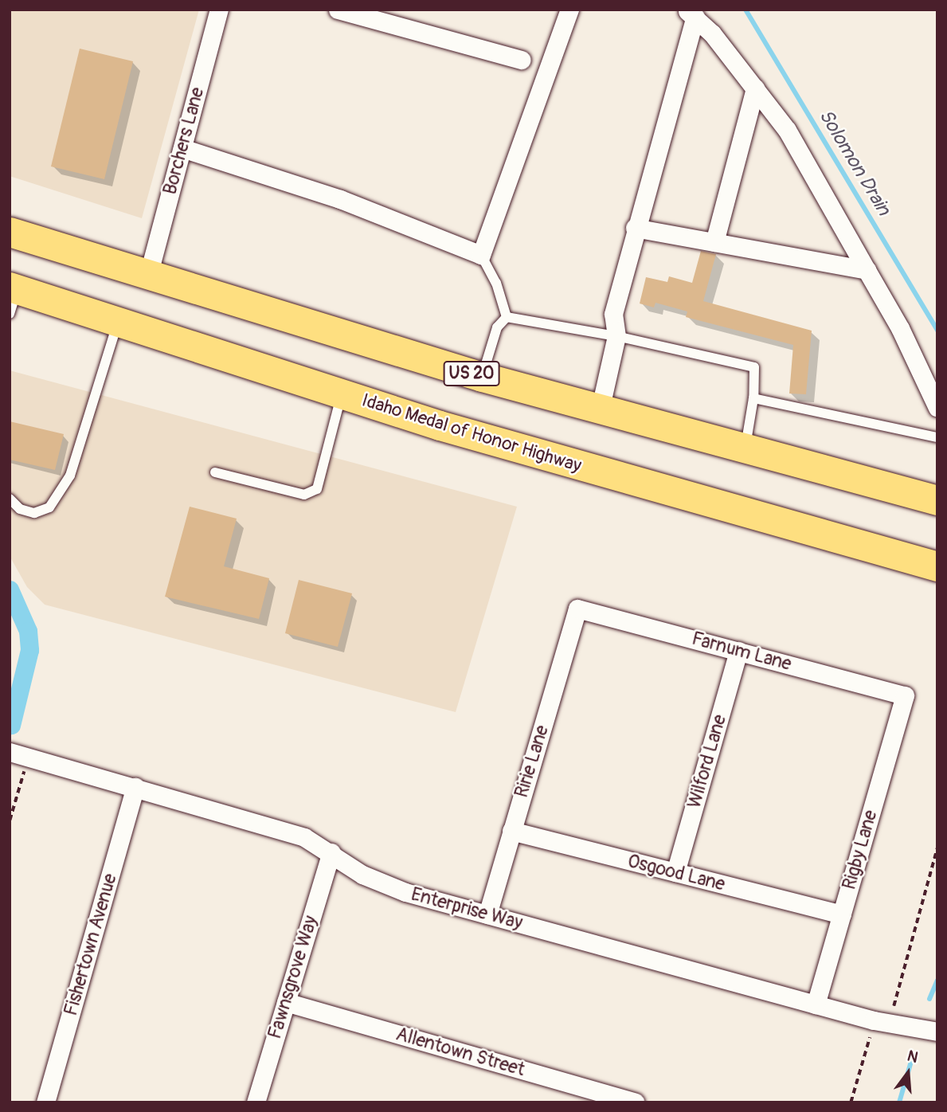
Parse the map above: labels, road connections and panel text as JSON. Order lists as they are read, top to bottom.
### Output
{
  "streets": {
    "main road": ["US 20", "Idaho Medal of Honor Highway"],
    "street": [
      "Borchers Lane",
      "Farnum Lane",
      "Ririe Lane",
      "Wilford Lane",
      "Rigby Lane",
      "Osgood Lane",
      "Enterprise Way",
      "Fishertown Avenue",
      "Fawnsgrove Way",
      "Allentown Street"
    ]
  },
  "crossings": [
    ["Borchers Lane", "US 20"],
    ["Farnum Lane", "Ririe Lane"],
    ["Farnum Lane", "Wilford Lane"],
    ["Farnum Lane", "Rigby Lane"],
    ["Ririe Lane", "Osgood Lane"],
    ["Ririe Lane", "Enterprise Way"],
    ["Wilford Lane", "Osgood Lane"],
    ["Rigby Lane", "Osgood Lane"],
    ["Rigby Lane", "Enterprise Way"],
    ["Enterprise Way", "Fishertown Avenue"],
    ["Enterprise Way", "Fawnsgrove Way"],
    ["Fawnsgrove Way", "Allentown Street"]
  ],
  "water": ["Solomon Drain"],
  "north": "top"
}
